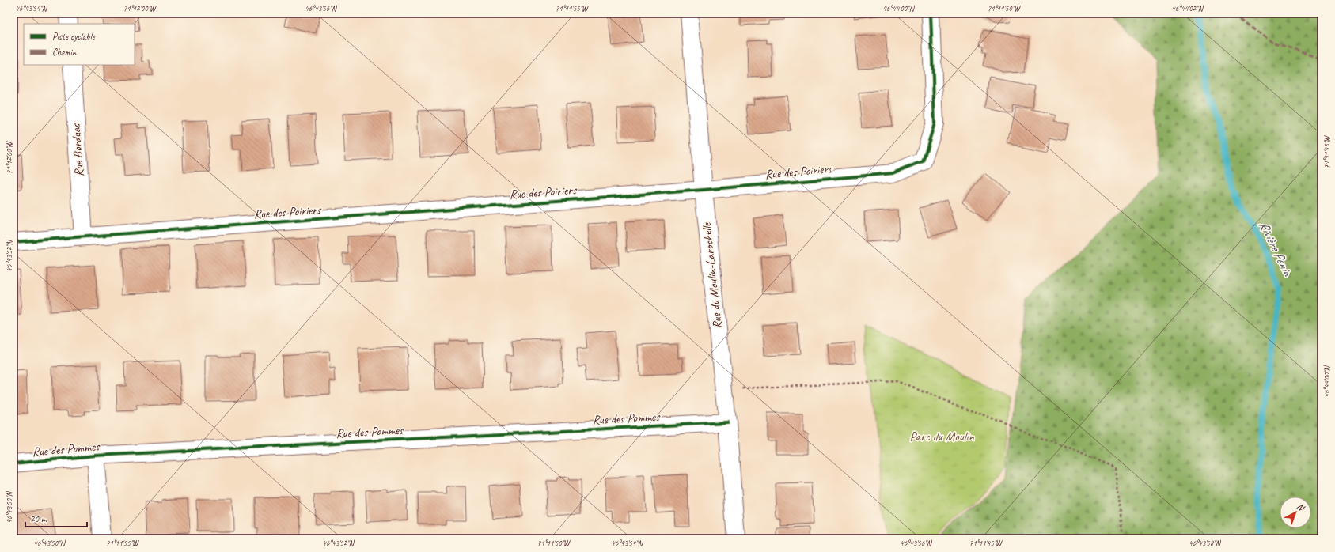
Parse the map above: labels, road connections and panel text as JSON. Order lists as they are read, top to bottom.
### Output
{
  "streets": {
    "street": [
      "Rue Borduas",
      "Rue des Poiriers",
      "Rue du Moulin-Larochelle",
      "Rue des Pommes"
    ]
  },
  "crossings": [
    ["Rue Borduas", "Rue des Poiriers"],
    ["Rue des Poiriers", "Rue du Moulin-Larochelle"],
    ["Rue du Moulin-Larochelle", "Rue des Pommes"]
  ],
  "water": ["Rivière Penin"],
  "parks": ["Parc du Moulin"],
  "legend": ["Piste cyclable", "Chemin"],
  "scale_bar": "20 m",
  "north": "top right",
  "coordinates": [
    "46°43'54\"N",
    "71°12'00\"W",
    "46°43'56\"N",
    "71°11'55\"W",
    "46°44'00\"N",
    "71°11'50\"W",
    "46°44'02\"N",
    "71°11'45\"W",
    "46°43'52\"N",
    "46°43'50\"N",
    "46°43'58\"N"
  ]
}
